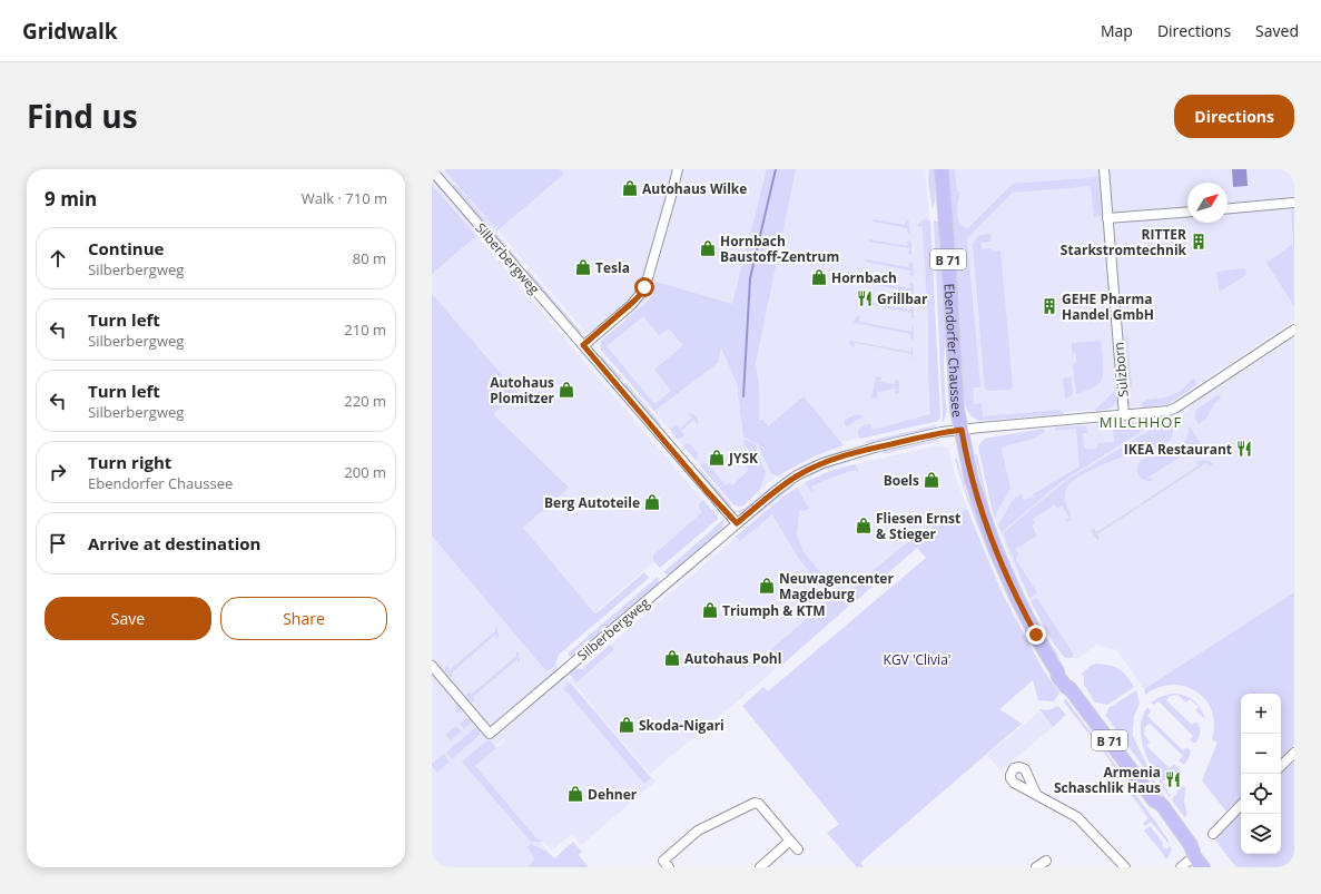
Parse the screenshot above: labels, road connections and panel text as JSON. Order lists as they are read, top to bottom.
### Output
{
  "streets": {
    "main road": ["B 71", "Ebendorfer Chaussee"],
    "street": ["Silberbergweg", "Sülzborn"]
  },
  "crossings": [
    ["Silberbergweg", "Ebendorfer Chaussee"],
    ["Silberbergweg", "Sülzborn"],
    ["Ebendorfer Chaussee", "Sülzborn"]
  ],
  "districts": ["MILCHHOF"],
  "parks": ["KGV 'Clivia'"],
  "places": {
    "shop": [
      "Autohaus Wilke",
      "Hornbach Baustoff-Zentrum",
      "Tesla",
      "Hornbach",
      "Autohaus Plomitzer",
      "JYSK",
      "Boels",
      "Berg Autoteile",
      "Fliesen Ernst & Stieger",
      "Neuwagencenter Magdeburg",
      "Triumph & KTM",
      "Autohaus Pohl",
      "Skoda-Nigari",
      "Dehner"
    ],
    "building": ["RITTER Starkstromtechnik", "GEHE Pharma Handel GmbH"],
    "restaurant": ["Grillbar", "IKEA Restaurant", "Armenia Schaschlik Haus"]
  },
  "north": "top right",
  "page": {
    "header": "Gridwalk",
    "nav": ["Map", "Directions", "Saved"],
    "title": "Find us",
    "buttons": [
      "Directions",
      ["Save", "Share"]
    ],
    "heading": ["9 min", "Walk · 710 m"],
    "list": [
      ["Continue", "Silberbergweg", "80 m"],
      ["Turn left", "Silberbergweg", "210 m"],
      ["Turn left", "Silberbergweg", "220 m"],
      ["Turn right", "Ebendorfer Chaussee", "200 m"],
      "Arrive at destination"
    ],
    "map_buttons": ["+", "−"]
  }
}
